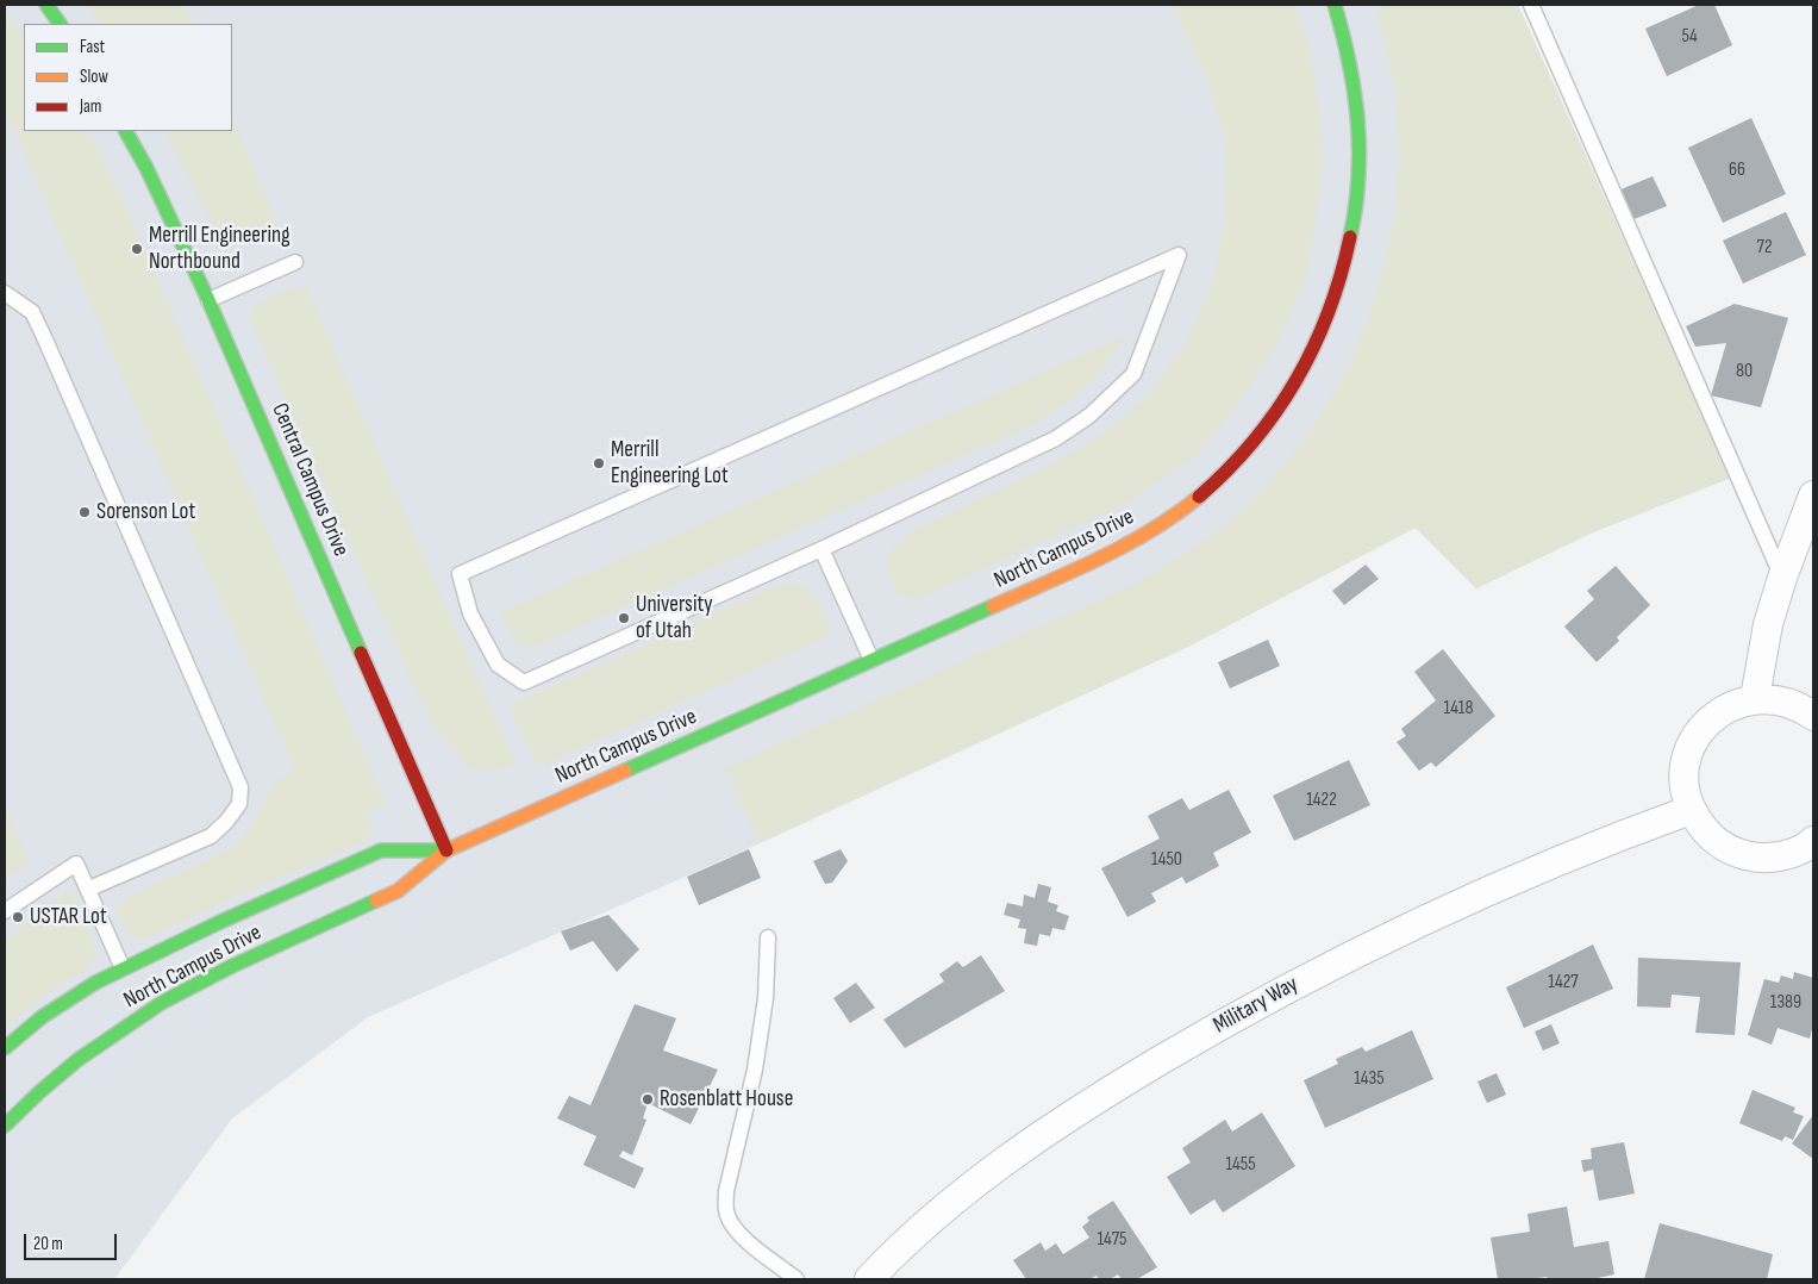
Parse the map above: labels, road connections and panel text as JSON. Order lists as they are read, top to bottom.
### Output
{
  "streets": {
    "main road": ["Central Campus Drive", "North Campus Drive"],
    "street": ["Military Way"]
  },
  "crossings": [
    ["Central Campus Drive", "North Campus Drive"]
  ],
  "places": [
    "Merrill Engineering Northbound",
    "Merrill Engineering Lot",
    "Sorenson Lot",
    "University of Utah",
    "USTAR Lot",
    "Rosenblatt House"
  ],
  "house_numbers": [
    "54",
    "66",
    "72",
    "80",
    "1418",
    "1422",
    "1450",
    "1427",
    "1389",
    "1435",
    "1455",
    "1475"
  ],
  "legend": ["Fast", "Slow", "Jam"],
  "scale_bar": "20 m"
}
